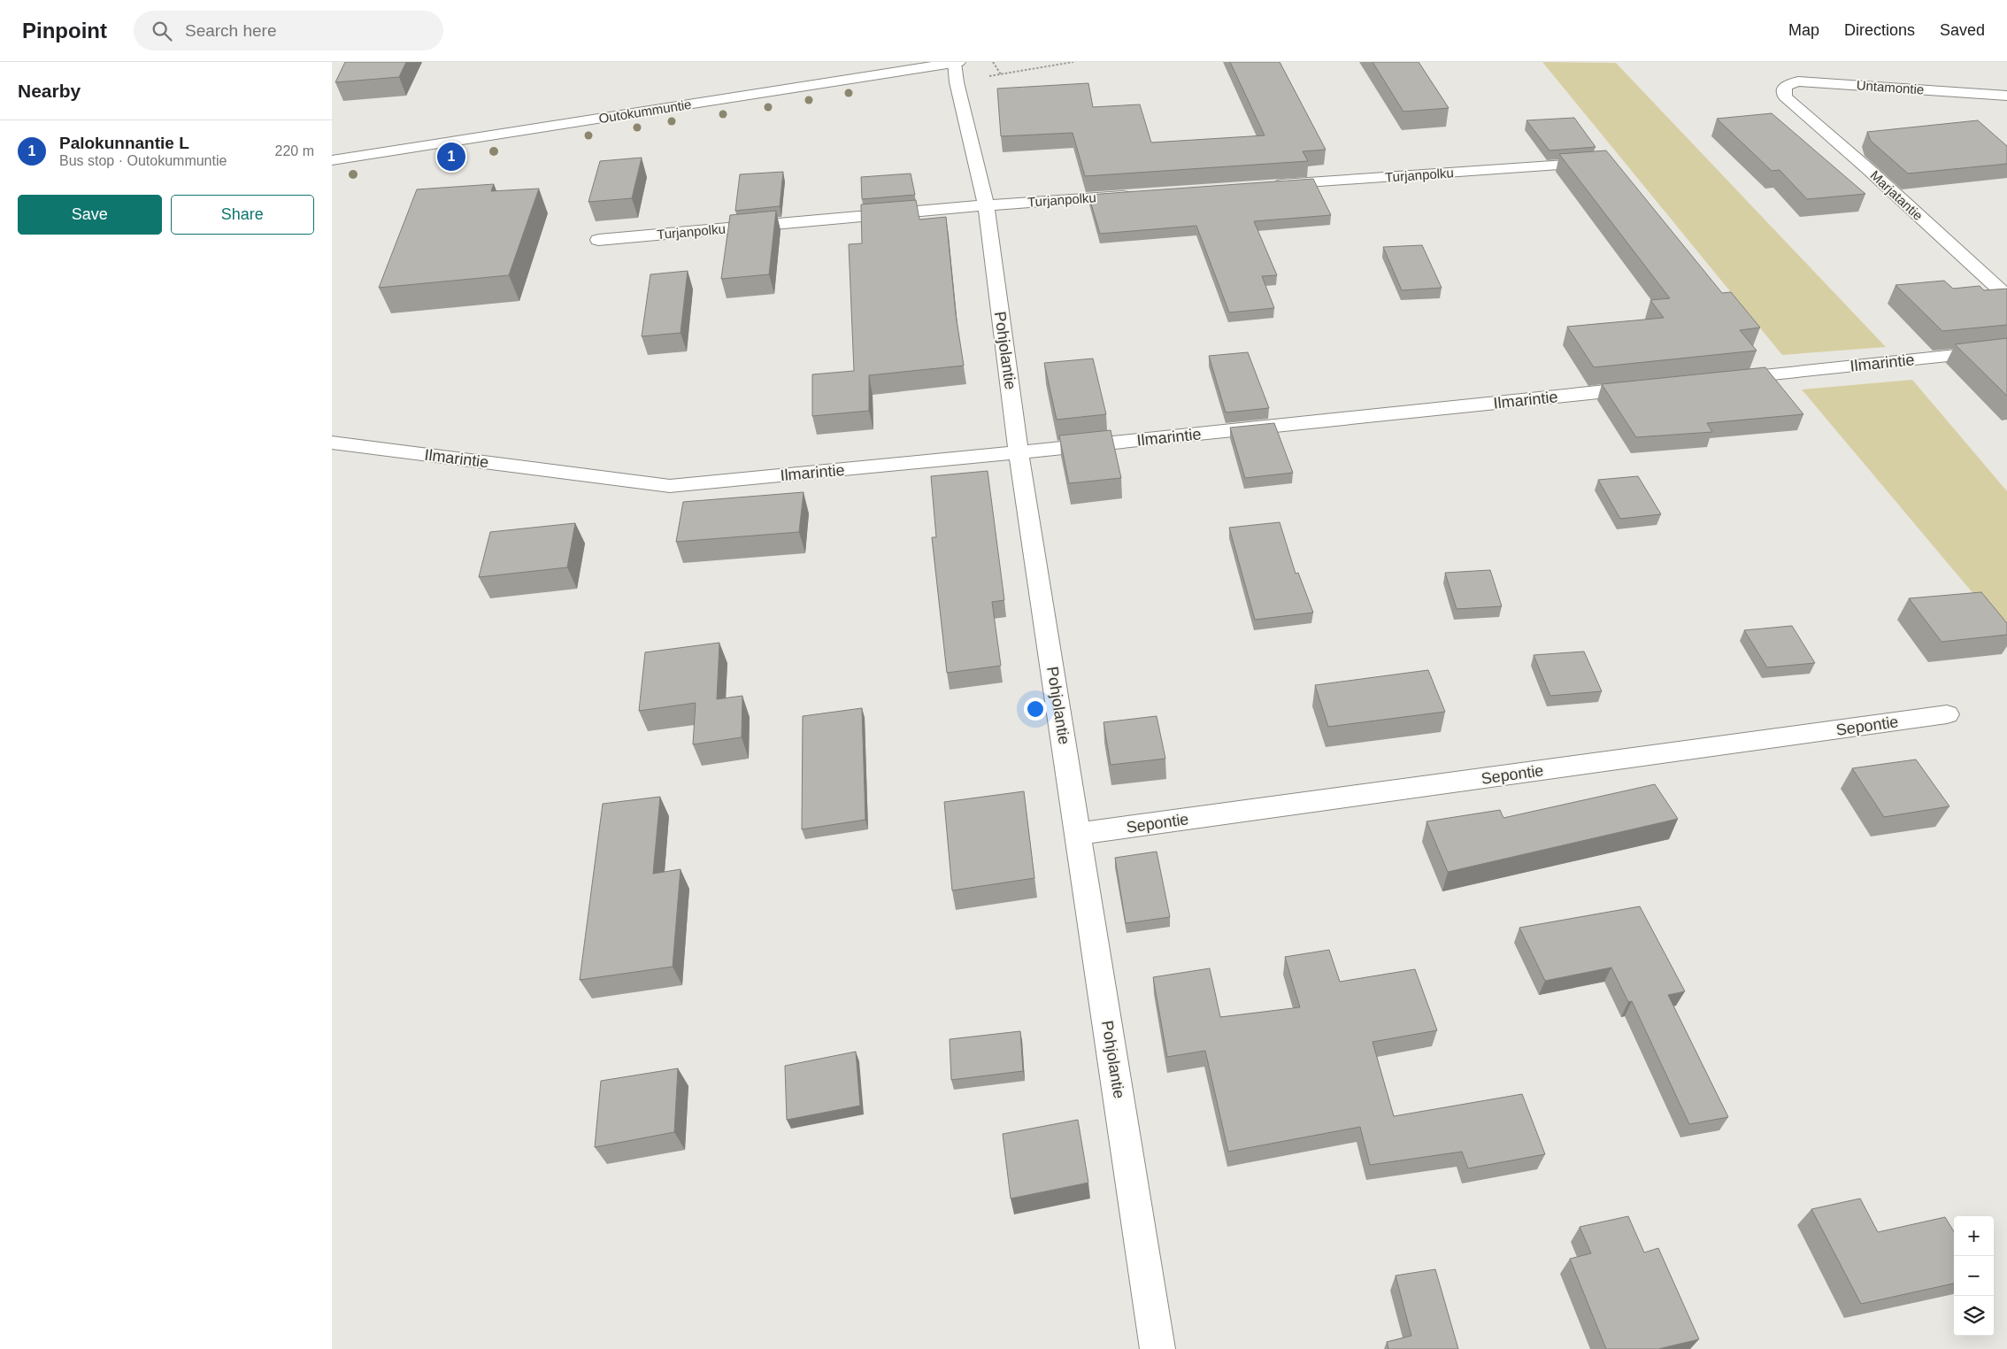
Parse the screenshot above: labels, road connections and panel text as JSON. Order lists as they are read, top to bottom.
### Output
{
  "streets": {
    "street": [
      "Untamontie",
      "Outokummuntie",
      "Turjanpolku",
      "Marjatantie",
      "Pohjolantie",
      "Ilmarintie",
      "Sepontie"
    ]
  },
  "crossings": [
    ["Untamontie", "Marjatantie"],
    ["Outokummuntie", "Pohjolantie"],
    ["Turjanpolku", "Pohjolantie"],
    ["Pohjolantie", "Ilmarintie"],
    ["Pohjolantie", "Sepontie"]
  ],
  "page": {
    "header": "Pinpoint",
    "search": "Search here",
    "nav": ["Map", "Directions", "Saved"],
    "heading": "Nearby",
    "list": [
      {
        "mark": "1",
        "name": "Palokunnantie L",
        "note": "Bus stop · Outokummuntie",
        "value": "220 m"
      }
    ],
    "pins": "1",
    "buttons": ["Save", "Share"],
    "map_buttons": ["+", "−"]
  }
}
